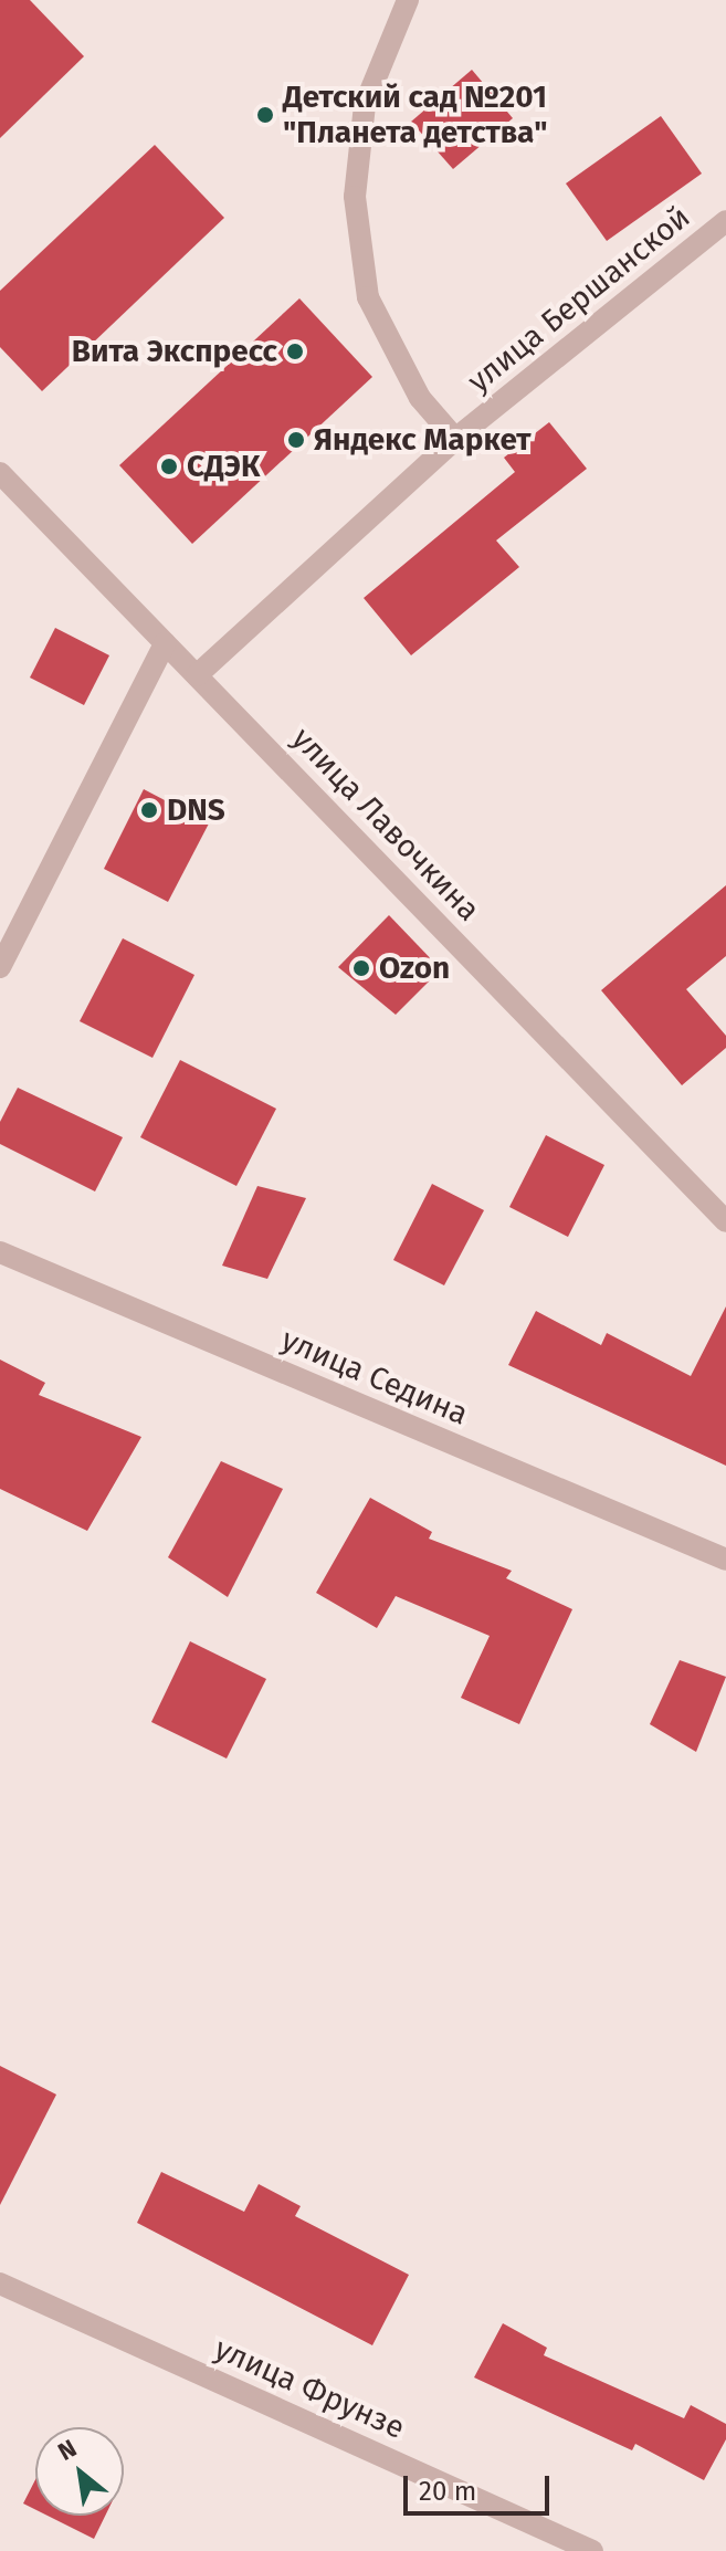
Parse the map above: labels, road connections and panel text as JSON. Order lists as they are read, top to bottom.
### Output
{
  "streets": {
    "street": [
      "улица Бершанской",
      "улица Лавочкина",
      "улица Седина",
      "улица Фрунзе"
    ]
  },
  "crossings": [
    ["улица Бершанской", "улица Лавочкина"]
  ],
  "places": [
    "Детский сад №201 \"Планета детства\"",
    "Вита Экспресс",
    "Яндекс Маркет",
    "СДЭК",
    "DNS",
    "Ozon"
  ],
  "scale_bar": "20 m",
  "north": "top left"
}
